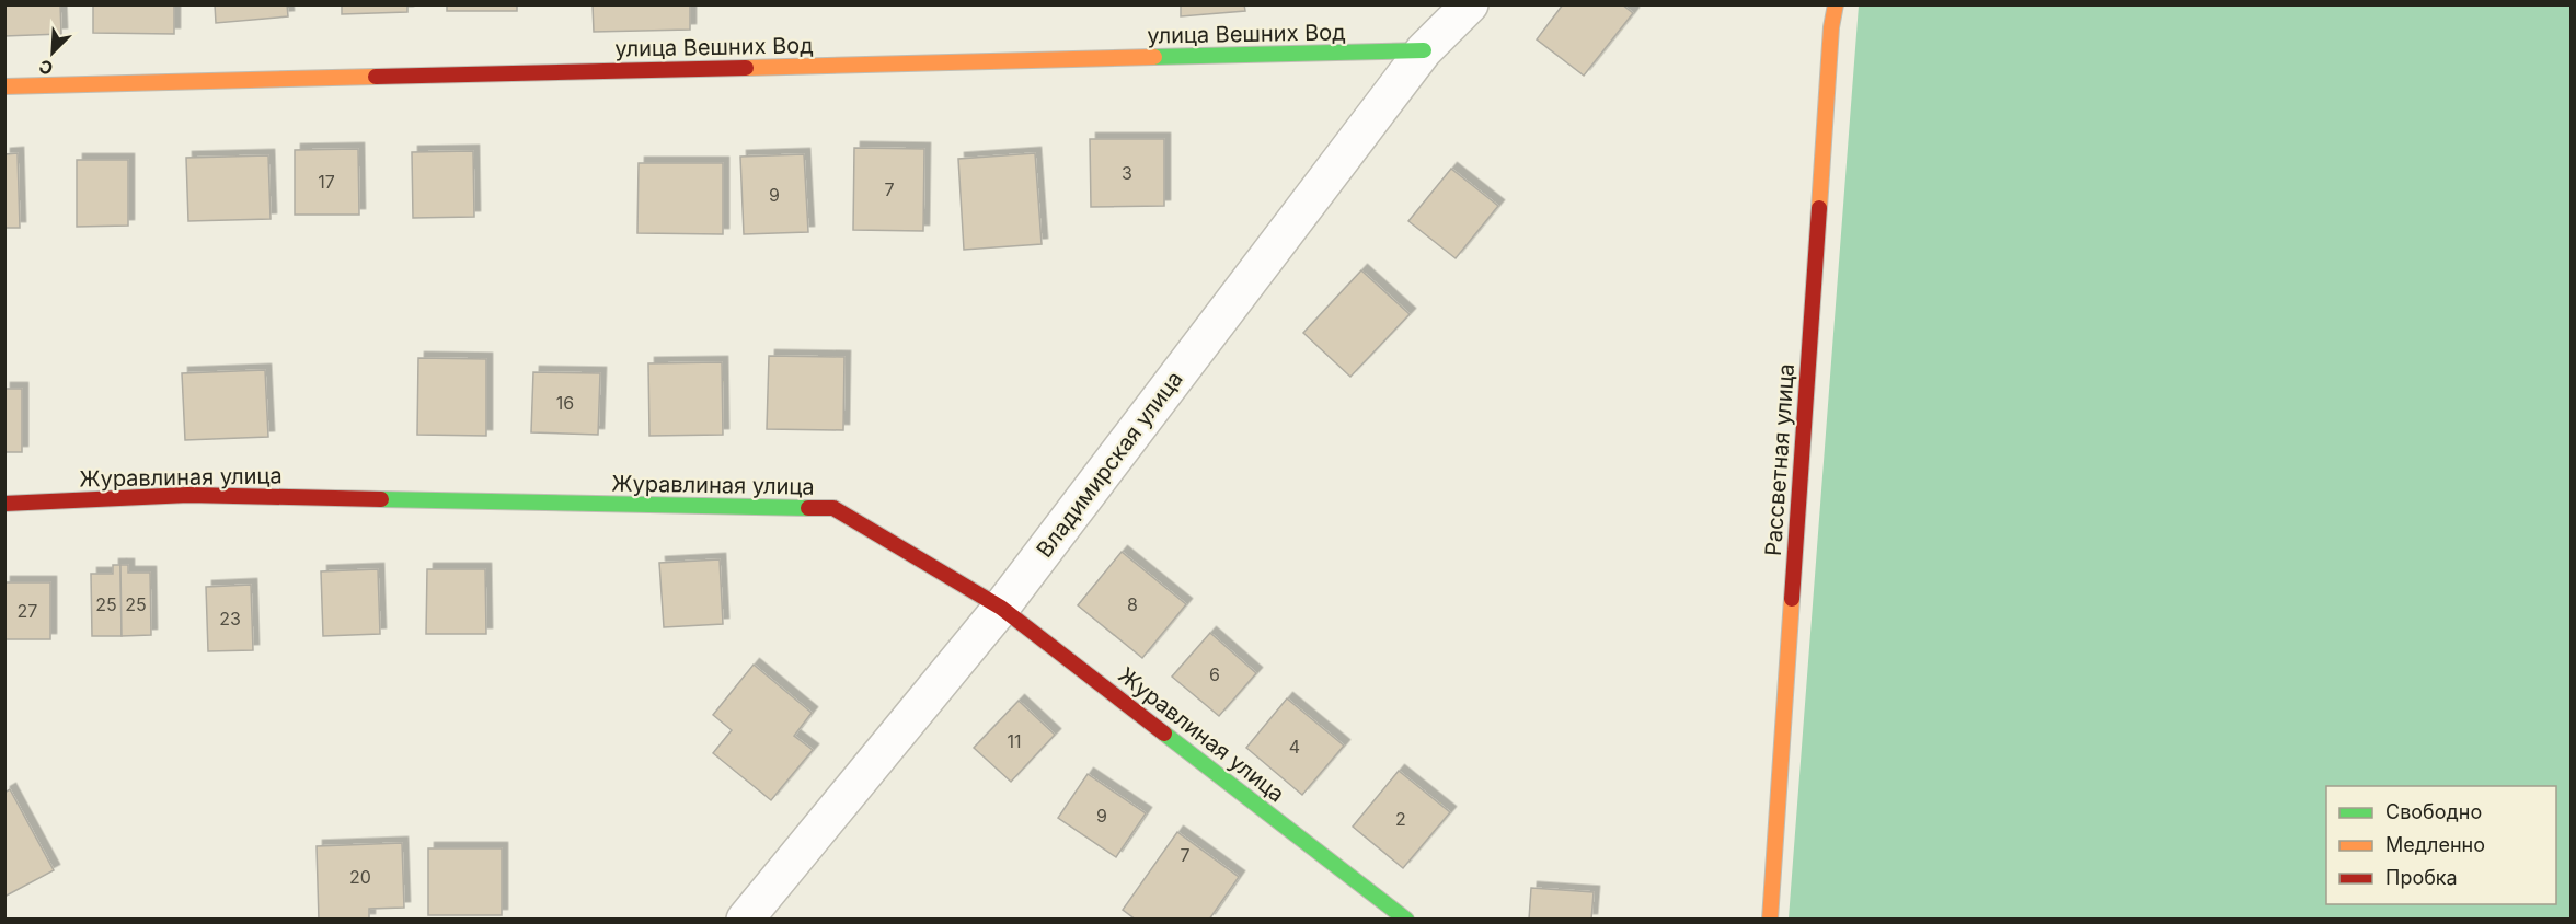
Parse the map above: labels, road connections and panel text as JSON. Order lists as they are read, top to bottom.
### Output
{
  "streets": {
    "street": [
      "улица Вешних Вод",
      "Рассветная улица",
      "Владимирская улица",
      "Журавлиная улица"
    ]
  },
  "crossings": [
    ["улица Вешних Вод", "Владимирская улица"],
    ["Владимирская улица", "Журавлиная улица"]
  ],
  "house_numbers": [
    "3",
    "17",
    "7",
    "9",
    "16",
    "25",
    "25",
    "8",
    "27",
    "23",
    "6",
    "11",
    "4",
    "9",
    "2",
    "7",
    "20"
  ],
  "legend": ["Свободно", "Медленно", "Пробка"],
  "north": "bottom left"
}
